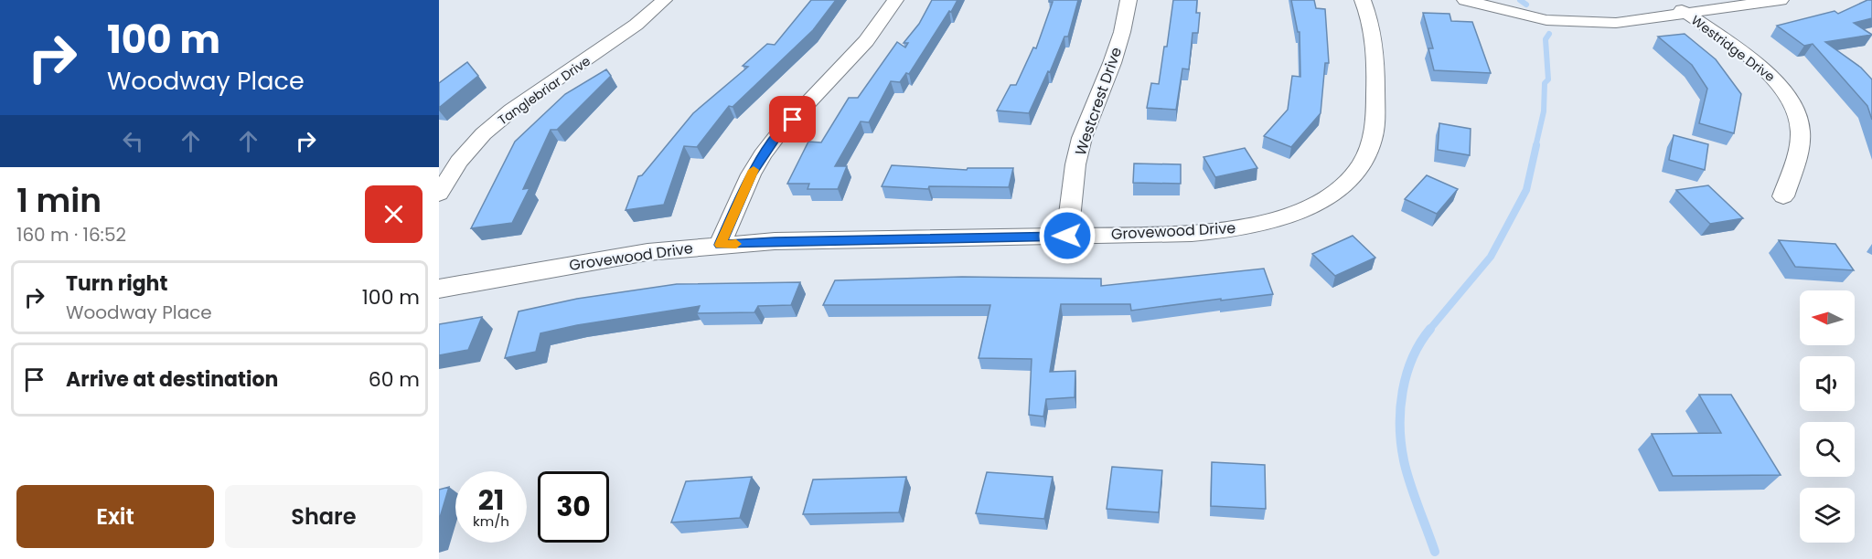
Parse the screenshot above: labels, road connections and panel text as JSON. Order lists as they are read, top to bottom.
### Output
{
  "streets": {
    "street": [
      "Westridge Drive",
      "Tanglebriar Drive",
      "Westcrest Drive",
      "Grovewood Drive"
    ]
  },
  "crossings": [
    ["Westcrest Drive", "Grovewood Drive"]
  ],
  "north": "left",
  "page": {
    "turn": ["100 m", "Woodway Place"],
    "heading": ["1 min", "160 m · 16:52"],
    "list": [
      {
        "name": "Turn right",
        "note": "Woodway Place",
        "value": "100 m"
      },
      {
        "name": "Arrive at destination",
        "value": "60 m"
      }
    ],
    "speed": "21 km/h",
    "limit": "30",
    "buttons": ["Exit", "Share"]
  }
}
